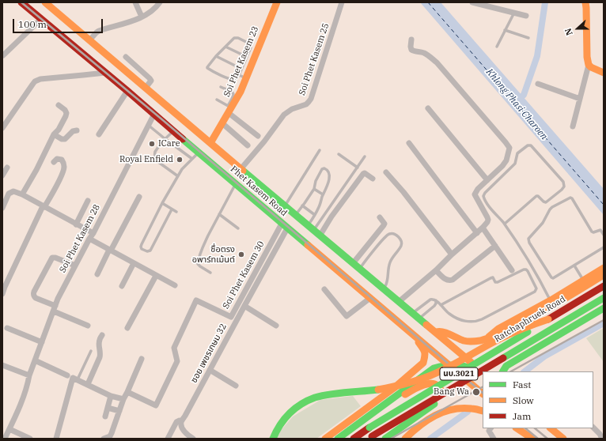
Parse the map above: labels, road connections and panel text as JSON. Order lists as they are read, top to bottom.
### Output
{
  "streets": {
    "main road": [
      "Soi Phet Kasem 23",
      "Phet Kasem Road",
      "Ratchaphruek Road",
      "นบ.3021"
    ],
    "street": [
      "Soi Phet Kasem 25",
      "Soi Phet Kasem 28",
      "Soi Phet Kasem 30",
      "ซอย เพชรเกษม 32"
    ]
  },
  "crossings": [
    ["Soi Phet Kasem 25", "Phet Kasem Road"],
    ["Soi Phet Kasem 23", "Phet Kasem Road"],
    ["Phet Kasem Road", "Soi Phet Kasem 28"],
    ["Phet Kasem Road", "Soi Phet Kasem 30"],
    ["Phet Kasem Road", "ซอย เพชรเกษม 32"],
    ["Soi Phet Kasem 30", "ซอย เพชรเกษม 32"]
  ],
  "water": ["Khlong Phasi Charoen"],
  "places": [
    "ICare",
    "Royal Enfield",
    "ซื่อตรง อพาร์ทเม้นต์",
    "Bang Wa"
  ],
  "legend": ["Fast", "Slow", "Jam"],
  "scale_bar": "100 m",
  "north": "left"
}
